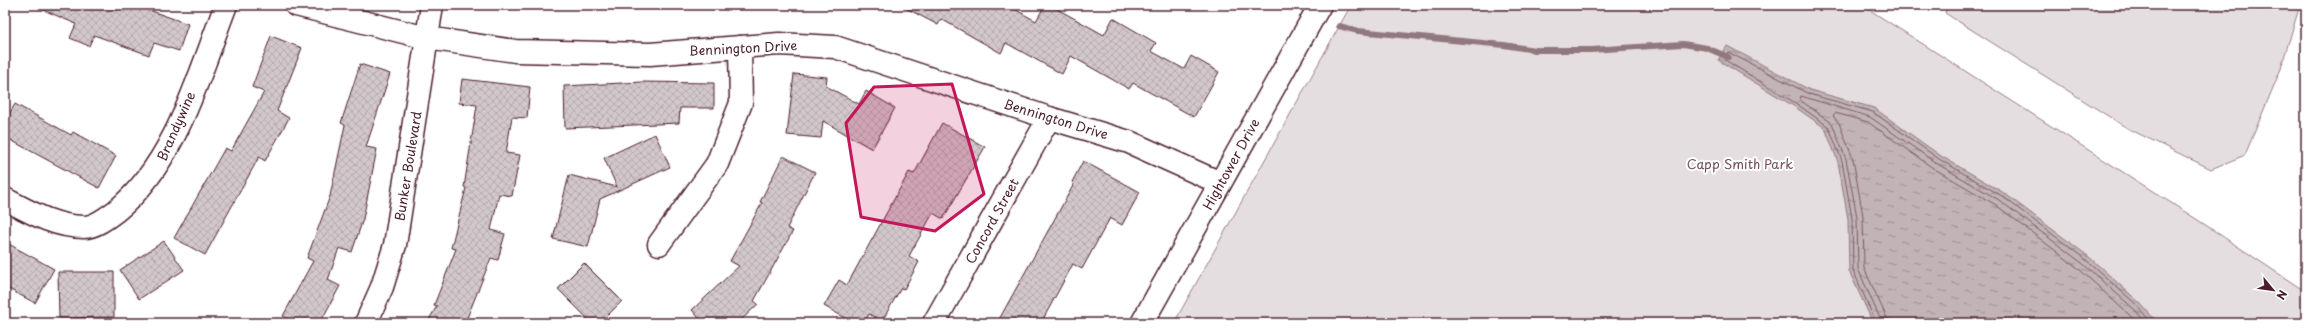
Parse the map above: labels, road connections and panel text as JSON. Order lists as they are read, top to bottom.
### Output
{
  "streets": {
    "street": [
      "Bennington Drive",
      "Brandywine",
      "Hightower Drive",
      "Bunker Boulevard",
      "Concord Street"
    ]
  },
  "crossings": [
    ["Bennington Drive", "Hightower Drive"],
    ["Bennington Drive", "Bunker Boulevard"],
    ["Bennington Drive", "Concord Street"]
  ],
  "parks": ["Capp Smith Park"],
  "north": "bottom right"
}
